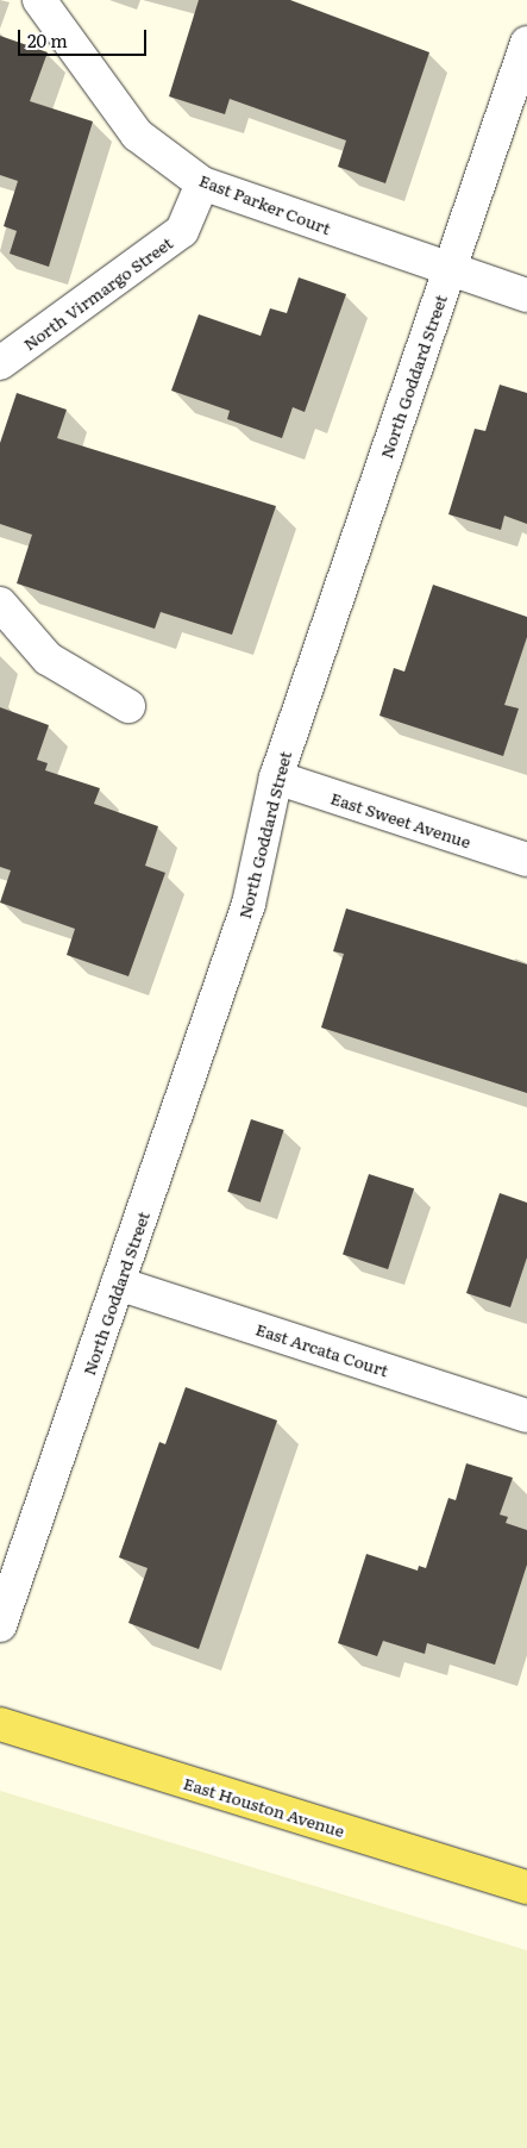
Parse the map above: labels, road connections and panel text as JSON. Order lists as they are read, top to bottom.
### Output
{
  "streets": {
    "main road": ["East Houston Avenue"],
    "street": [
      "East Parker Court",
      "North Virmargo Street",
      "North Goddard Street",
      "East Sweet Avenue",
      "East Arcata Court"
    ]
  },
  "crossings": [
    ["East Parker Court", "North Virmargo Street"],
    ["East Parker Court", "North Goddard Street"],
    ["North Goddard Street", "East Sweet Avenue"],
    ["North Goddard Street", "East Arcata Court"]
  ],
  "scale_bar": "20 m"
}
